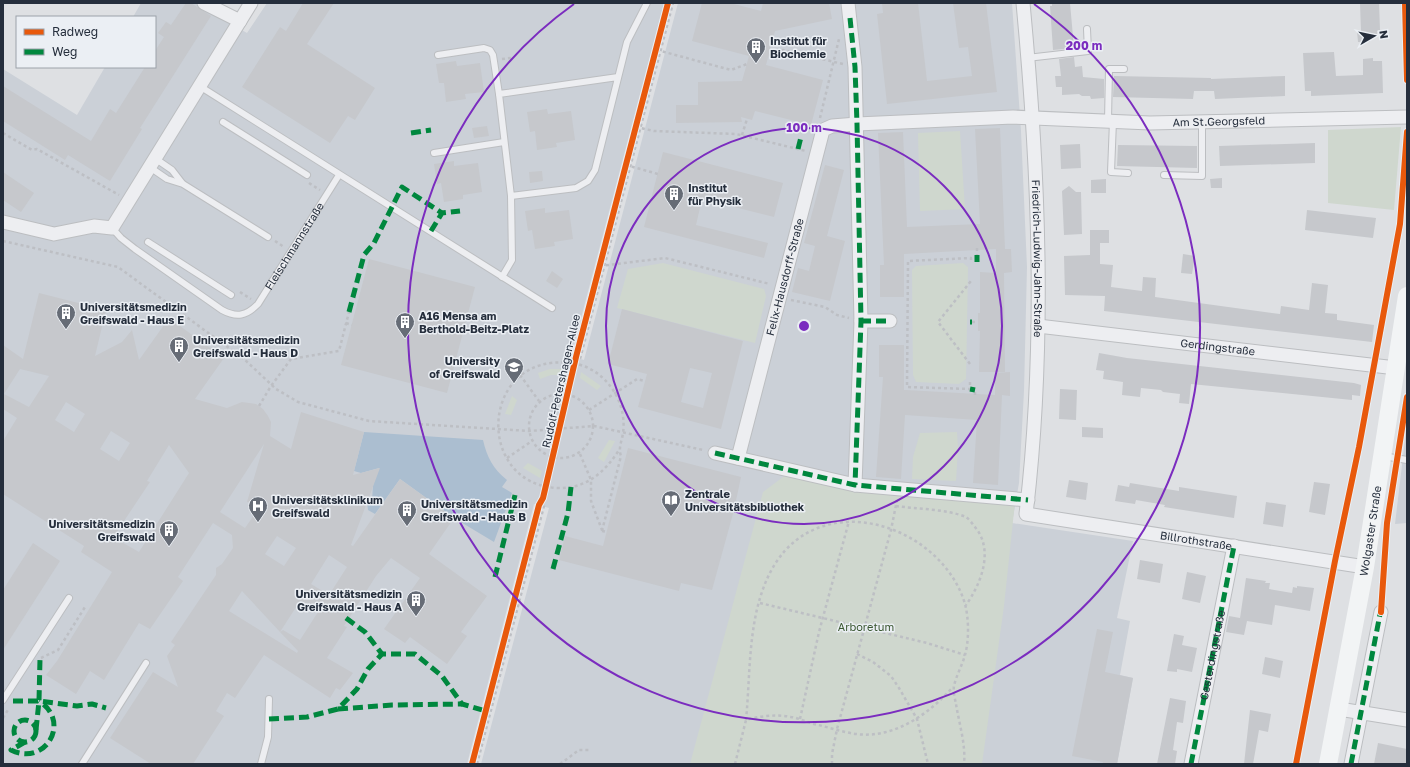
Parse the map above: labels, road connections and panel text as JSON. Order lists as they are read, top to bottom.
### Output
{
  "streets": {
    "main road": ["Wolgaster Straße"],
    "street": [
      "Am St.Georgsfeld",
      "Friedrich-Ludwig-Jahn-Straße",
      "Felix-Hausdorff-Straße",
      "Gerdingstraße",
      "Billrothstraße",
      "Gesterdingstraße"
    ],
    "lane": ["Fleischmannstraße"],
    "cycle path": ["Rudolf-Petershagen-Allee"]
  },
  "crossings": [
    ["Am St.Georgsfeld", "Friedrich-Ludwig-Jahn-Straße"],
    ["Friedrich-Ludwig-Jahn-Straße", "Gerdingstraße"],
    ["Friedrich-Ludwig-Jahn-Straße", "Billrothstraße"],
    ["Gerdingstraße", "Wolgaster Straße"],
    ["Wolgaster Straße", "Billrothstraße"],
    ["Billrothstraße", "Gesterdingstraße"]
  ],
  "parks": ["Arboretum"],
  "places": {
    "building": [
      "Institut für Biochemie",
      "Institut für Physik",
      "Universitätsmedizin Greifswald - Haus E",
      "A16 Mensa am Berthold-Beitz-Platz",
      "Universitätsmedizin Greifswald - Haus D",
      "Universitätsmedizin Greifswald - Haus B",
      "Universitätsmedizin Greifswald",
      "Universitätsmedizin Greifswald - Haus A"
    ],
    "school or university": ["University of Greifswald"],
    "library": ["Zentrale Universitätsbibliothek"],
    "hospital": ["Universitätsklinikum Greifswald"]
  },
  "legend": ["Radweg", "Weg"],
  "north": "right",
  "rings": ["200 m", "100 m"]
}
